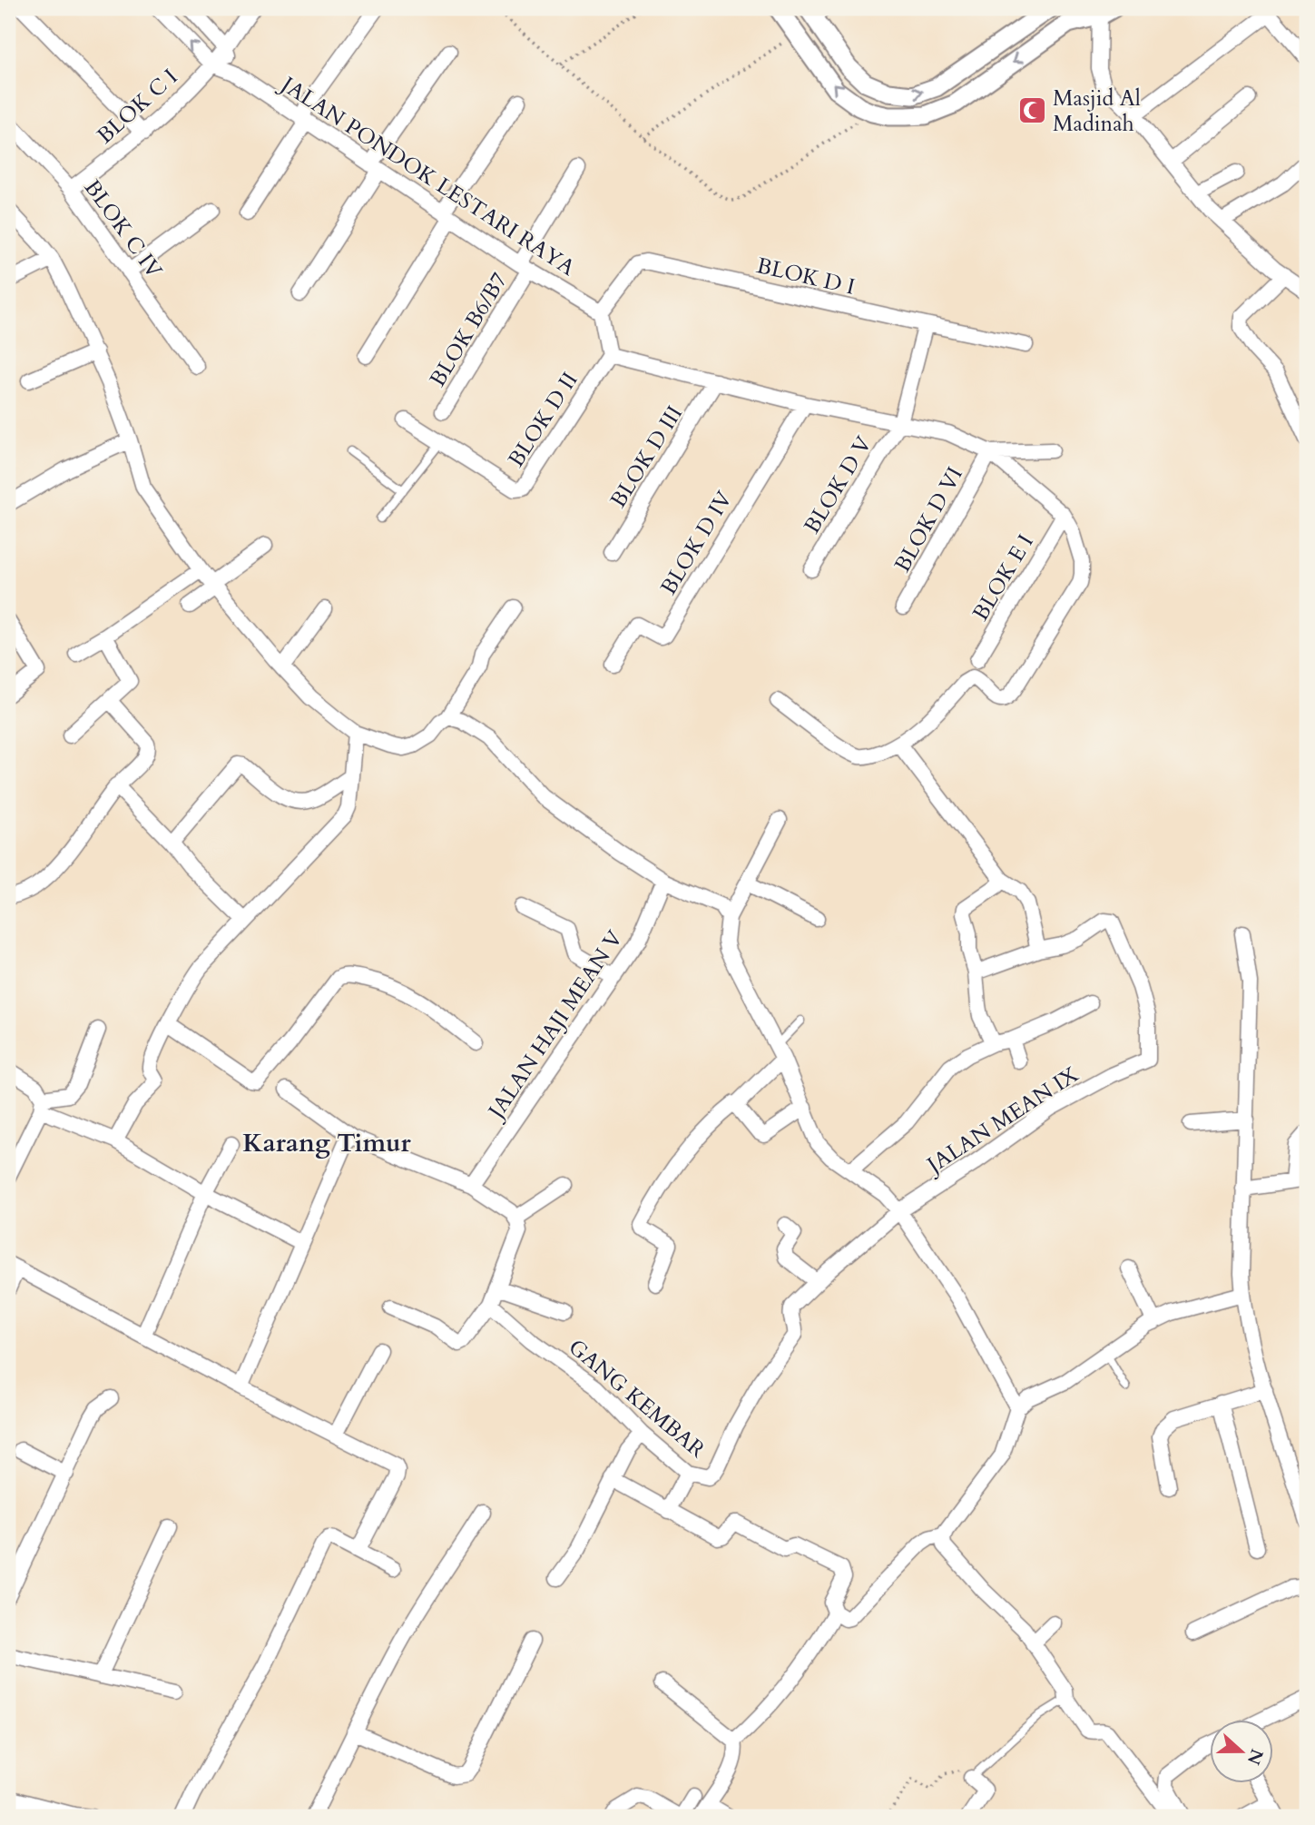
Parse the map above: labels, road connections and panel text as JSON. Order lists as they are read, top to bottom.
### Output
{
  "streets": {
    "street": [
      "BLOK C I",
      "JALAN PONDOK LESTARI RAYA",
      "BLOK C IV",
      "BLOK D I",
      "BLOK B6/B7",
      "BLOK D II",
      "BLOK D III",
      "BLOK D V",
      "BLOK D VI",
      "BLOK D IV",
      "BLOK E I",
      "JALAN HAJI MEAN V",
      "JALAN MEAN IX",
      "GANG KEMBAR"
    ]
  },
  "crossings": [
    ["BLOK C I", "JALAN PONDOK LESTARI RAYA"],
    ["BLOK C I", "BLOK C IV"],
    ["JALAN PONDOK LESTARI RAYA", "BLOK D I"],
    ["JALAN PONDOK LESTARI RAYA", "BLOK B6/B7"],
    ["BLOK D I", "BLOK D V"],
    ["JALAN MEAN IX", "GANG KEMBAR"]
  ],
  "districts": ["Karang Timur"],
  "places": {
    "mosque": ["Masjid Al Madinah"]
  },
  "north": "right"
}
